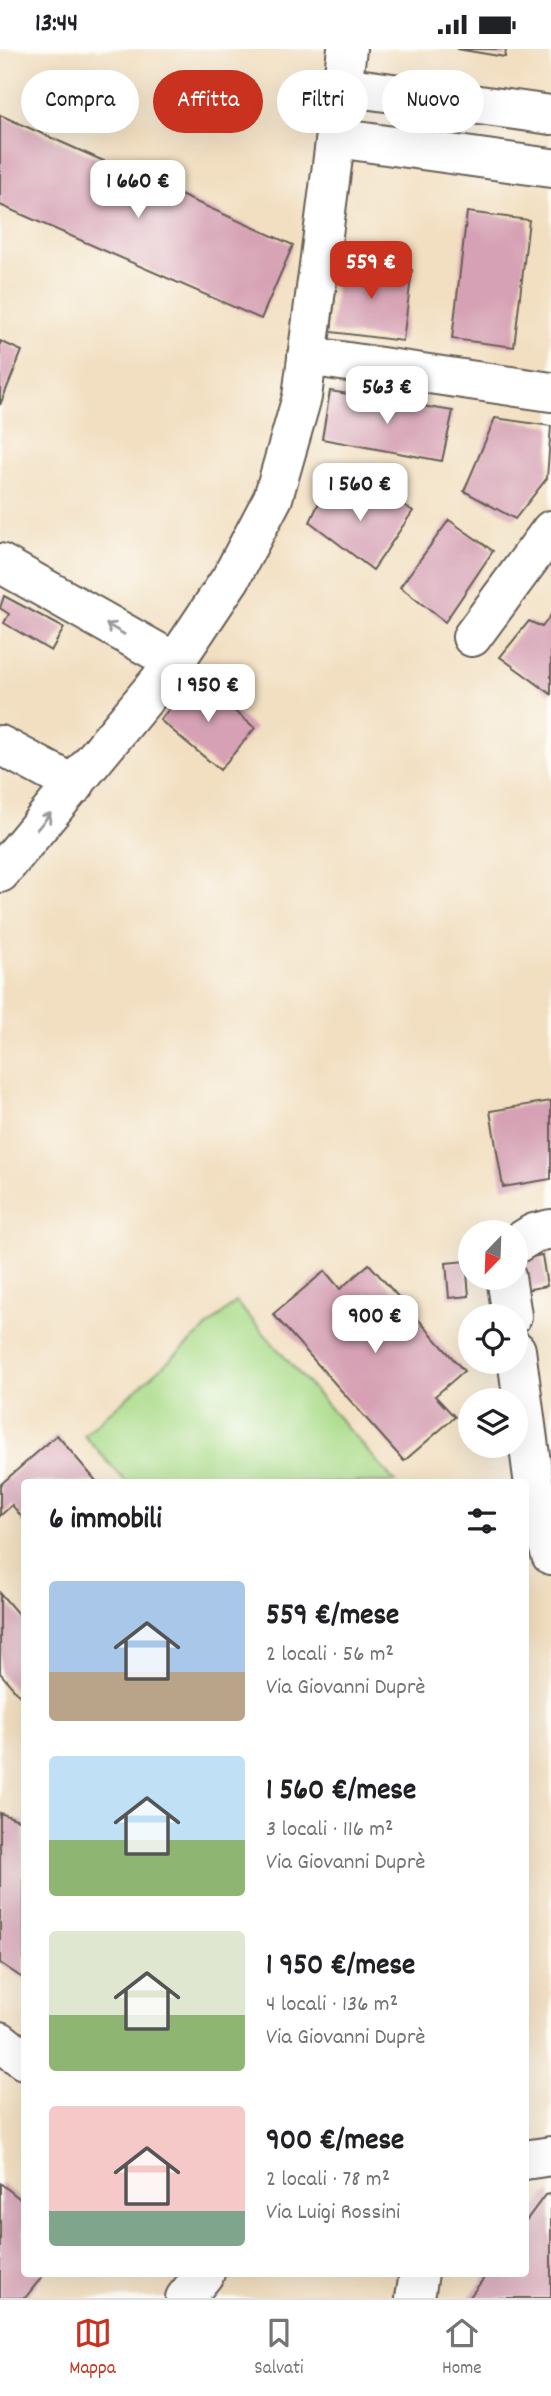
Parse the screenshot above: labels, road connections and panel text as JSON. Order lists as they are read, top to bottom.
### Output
{
  "north": "bottom left",
  "page": {
    "status": "13:44",
    "chip": [
      "Compra",
      "Affitta",
      "Filtri",
      "Nuovo"
    ],
    "price": [
      "1 660 €",
      "559 €",
      "563 €",
      "1 560 €",
      "1 950 €",
      "900 €"
    ],
    "heading": "6 immobili",
    "list": [
      {
        "name": "559 €/mese",
        "note": "2 locali · 56 m² · Via Giovanni Duprè"
      },
      {
        "name": "1 560 €/mese",
        "note": "3 locali · 116 m² · Via Giovanni Duprè"
      },
      {
        "name": "1 950 €/mese",
        "note": "4 locali · 136 m² · Via Giovanni Duprè"
      },
      {
        "name": "900 €/mese",
        "note": "2 locali · 78 m² · Via Luigi Rossini"
      }
    ],
    "tabs": ["Mappa", "Salvati", "Home"]
  }
}
